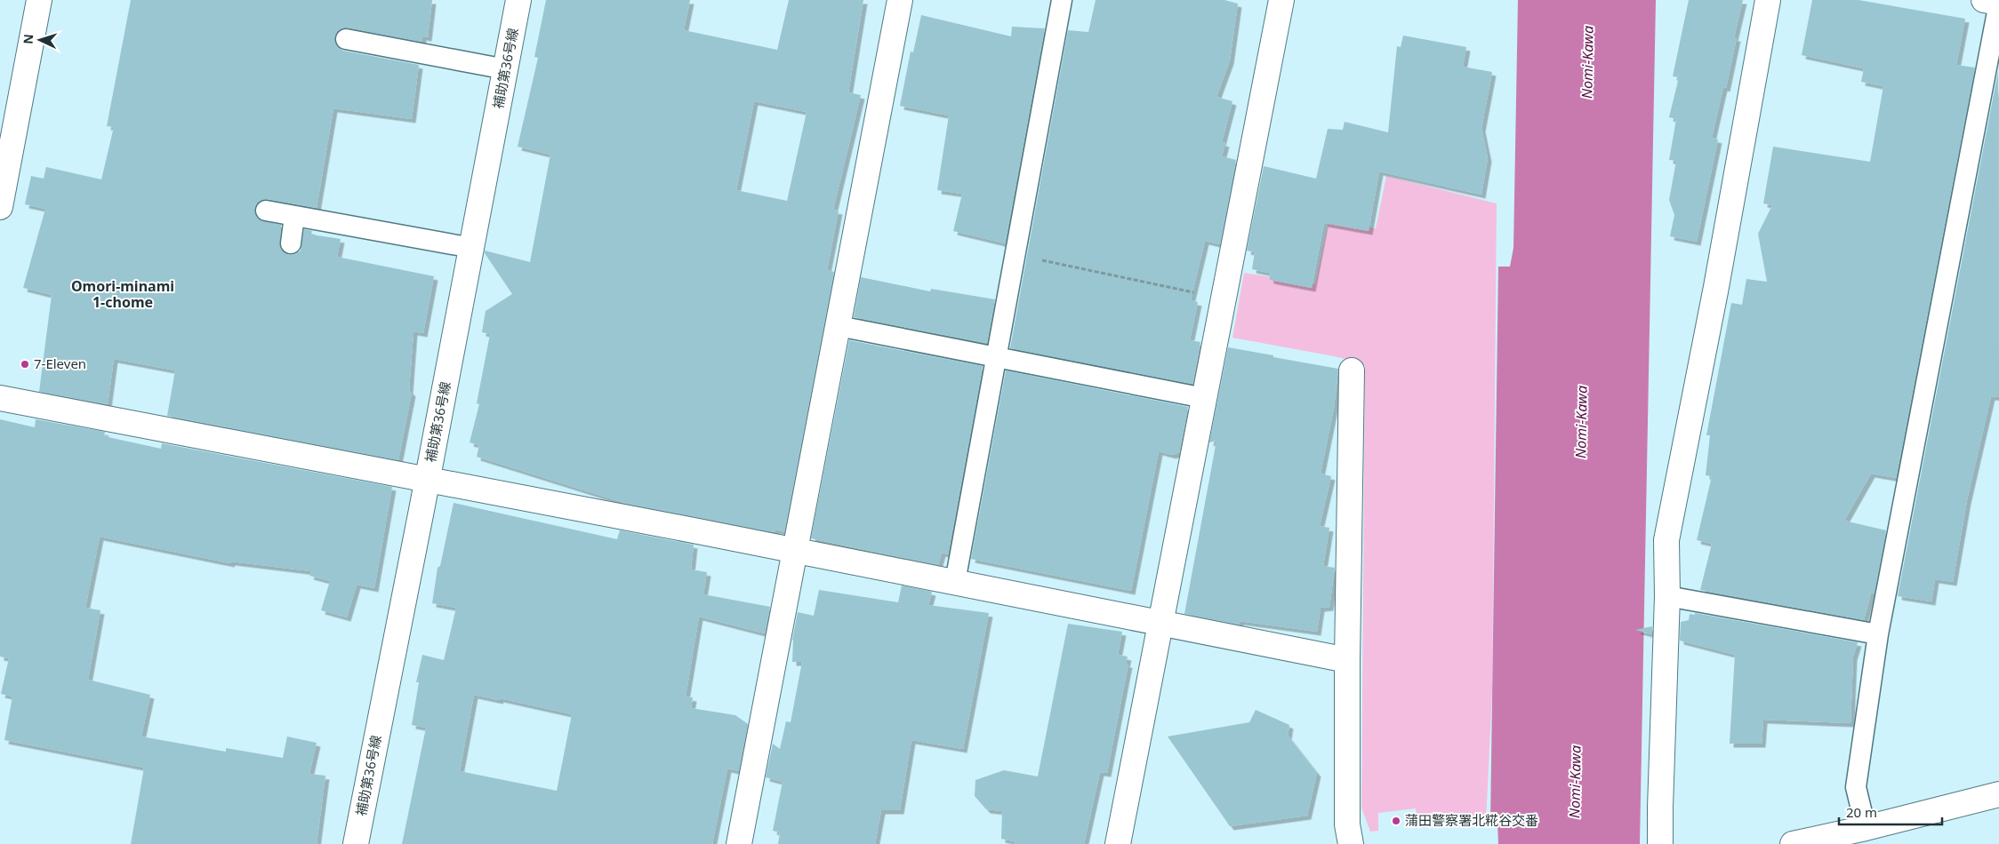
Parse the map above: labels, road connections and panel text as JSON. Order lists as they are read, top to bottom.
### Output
{
  "streets": {
    "main road": ["補助第36号線"]
  },
  "districts": ["Omori-minami 1-chome"],
  "water": ["Nomi-Kawa"],
  "places": ["7-Eleven", "蒲田警察署北糀谷交番"],
  "scale_bar": "20 m",
  "north": "left"
}
